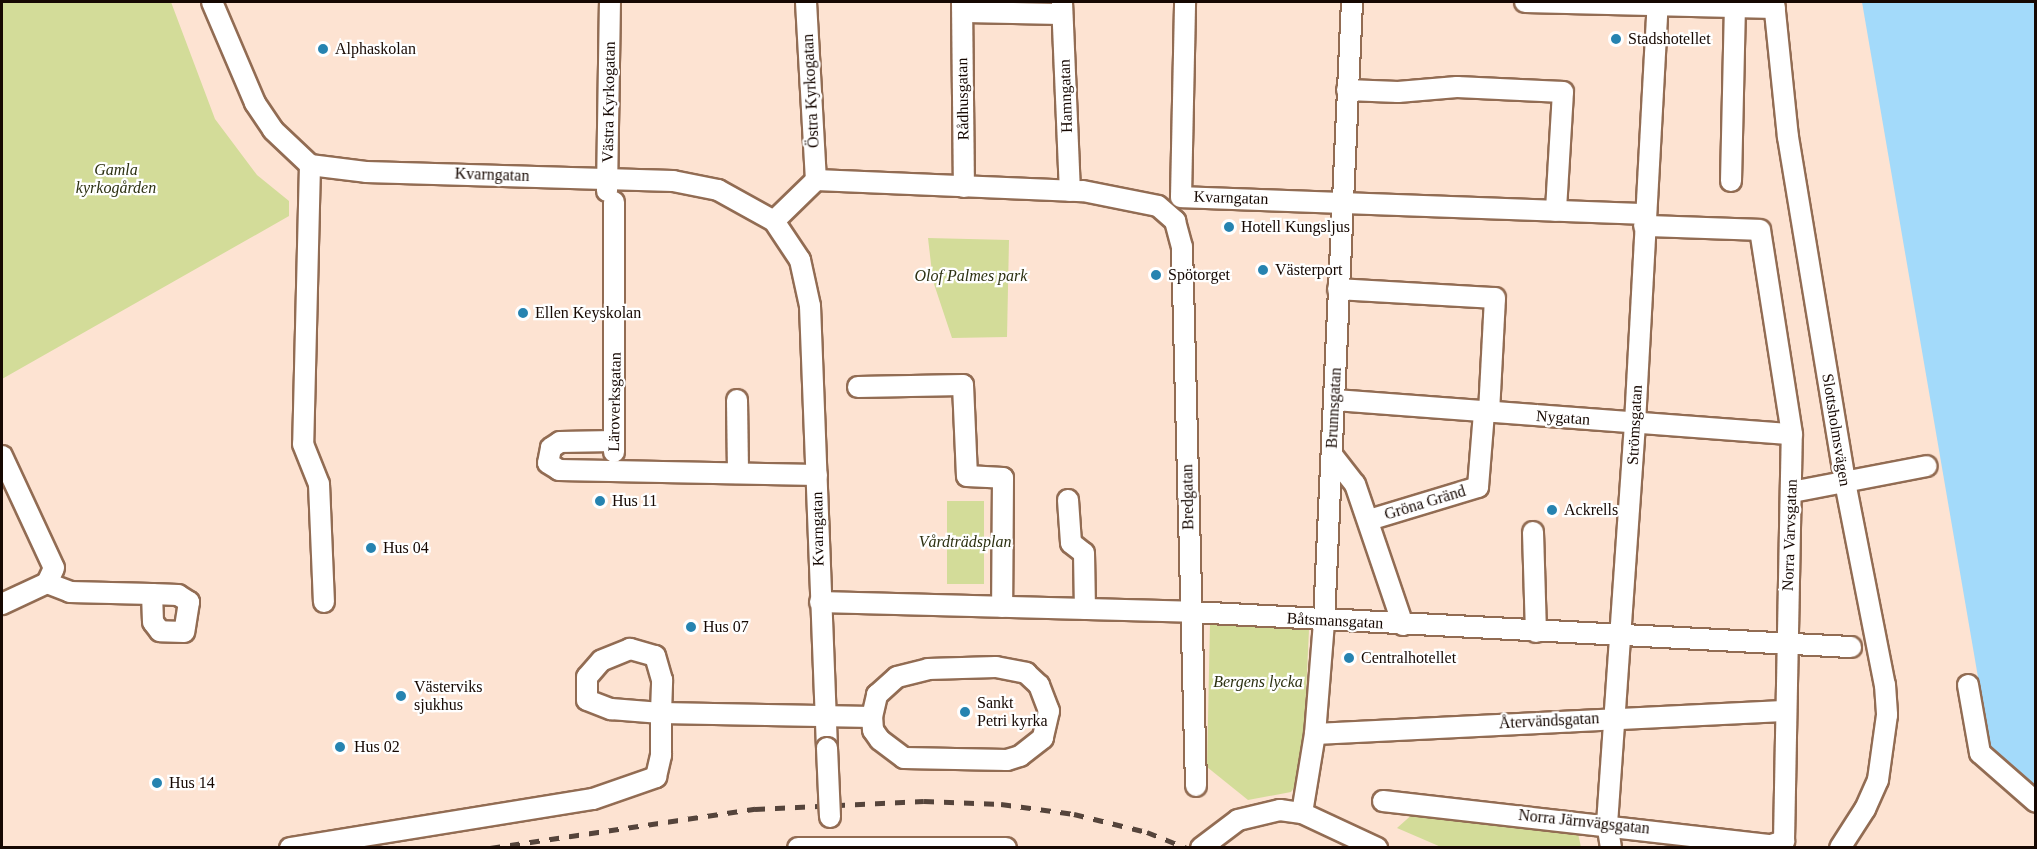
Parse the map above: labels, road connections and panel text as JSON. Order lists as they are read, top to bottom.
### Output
{
  "streets": {
    "street": [
      "Östra Kyrkogatan",
      "Hamngatan",
      "Rådhusgatan",
      "Västra Kyrkogatan",
      "Kvarngatan",
      "Läroverksgatan",
      "Brunnsgatan",
      "Nygatan",
      "Strömsgatan",
      "Slottsholmsvägen",
      "Bredgatan",
      "Gröna Gränd",
      "Norra Varvsgatan",
      "Båtsmansgatan",
      "Återvändsgatan",
      "Norra Järnvägsgatan"
    ]
  },
  "crossings": [
    ["Hamngatan", "Rådhusgatan"],
    ["Västra Kyrkogatan", "Kvarngatan"],
    ["Västra Kyrkogatan", "Läroverksgatan"],
    ["Kvarngatan", "Läroverksgatan"],
    ["Kvarngatan", "Brunnsgatan"],
    ["Kvarngatan", "Strömsgatan"],
    ["Kvarngatan", "Bredgatan"],
    ["Kvarngatan", "Norra Varvsgatan"],
    ["Kvarngatan", "Båtsmansgatan"],
    ["Brunnsgatan", "Nygatan"],
    ["Brunnsgatan", "Båtsmansgatan"],
    ["Brunnsgatan", "Återvändsgatan"],
    ["Nygatan", "Strömsgatan"],
    ["Nygatan", "Gröna Gränd"],
    ["Nygatan", "Norra Varvsgatan"],
    ["Strömsgatan", "Båtsmansgatan"],
    ["Strömsgatan", "Återvändsgatan"],
    ["Strömsgatan", "Norra Järnvägsgatan"],
    ["Bredgatan", "Båtsmansgatan"],
    ["Norra Varvsgatan", "Båtsmansgatan"],
    ["Norra Varvsgatan", "Återvändsgatan"],
    ["Norra Varvsgatan", "Norra Järnvägsgatan"]
  ],
  "parks": [
    "Gamla kyrkogården",
    "Olof Palmes park",
    "Vårdträdsplan",
    "Bergens lycka"
  ],
  "places": [
    "Stadshotellet",
    "Alphaskolan",
    "Hotell Kungsljus",
    "Västerport",
    "Spötorget",
    "Ellen Keyskolan",
    "Hus 11",
    "Ackrells",
    "Hus 04",
    "Hus 07",
    "Centralhotellet",
    "Västerviks sjukhus",
    "Sankt Petri kyrka",
    "Hus 02",
    "Hus 14"
  ]
}
